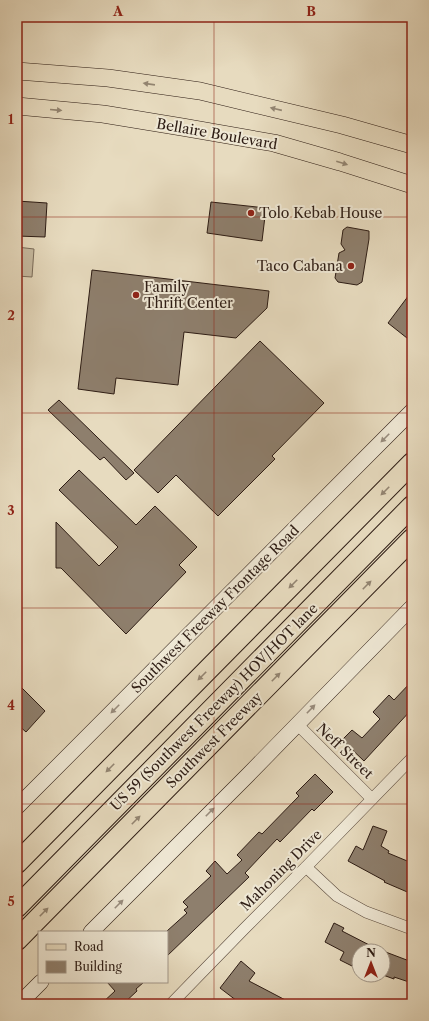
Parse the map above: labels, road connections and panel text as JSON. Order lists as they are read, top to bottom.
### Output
{
  "streets": {
    "highway": ["US 59 (Southwest Freeway) HOV/HOT lane", "Southwest Freeway"],
    "main road": ["Bellaire Boulevard", "Southwest Freeway Frontage Road"],
    "street": ["Neff Street", "Mahoning Drive"]
  },
  "crossings": [
    ["Neff Street", "Mahoning Drive"]
  ],
  "one_way": ["Southwest Freeway Frontage Road"],
  "places": ["Tolo Kebab House", "Taco Cabana", "Family Thrift Center"],
  "legend": ["Road", "Building"],
  "north": "top",
  "grid": {
    "columns": ["A", "B"],
    "rows": [
      "1",
      "2",
      "3",
      "4",
      "5"
    ]
  }
}
